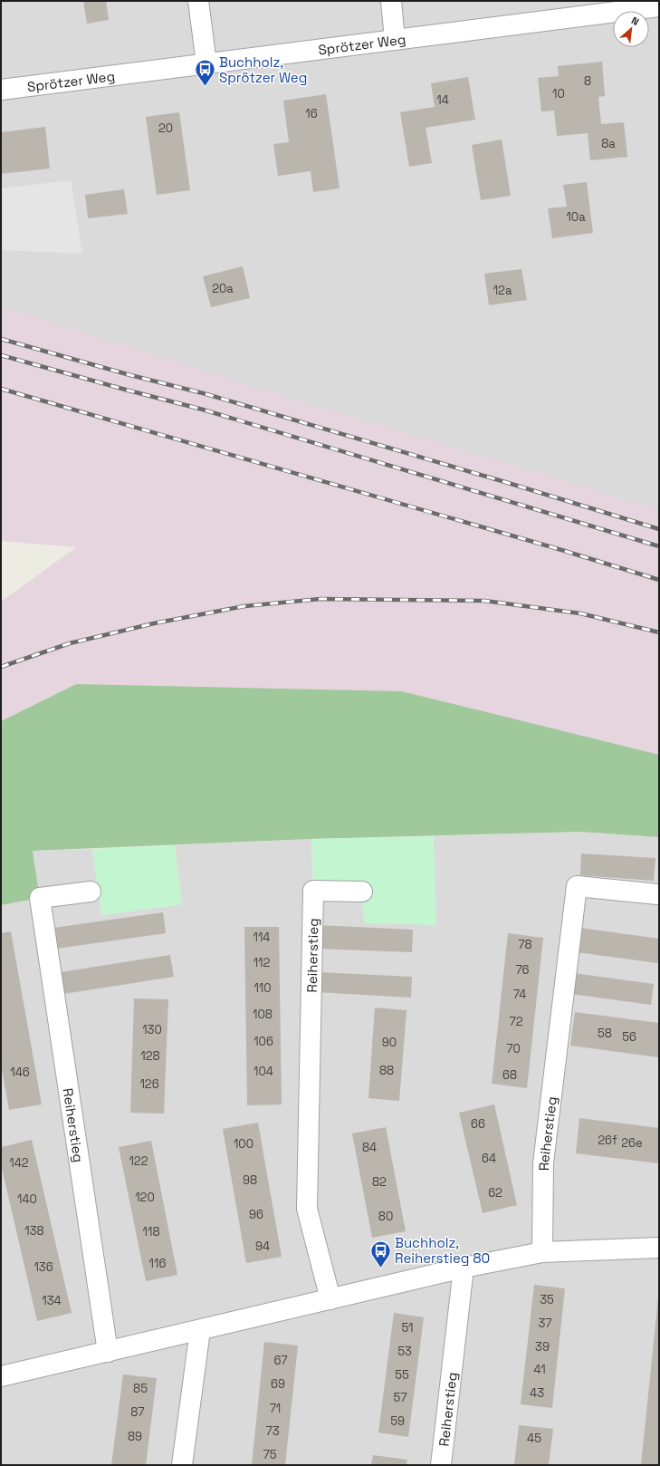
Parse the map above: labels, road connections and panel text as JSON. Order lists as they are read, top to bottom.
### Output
{
  "streets": {
    "street": ["Sprötzer Weg", "Reiherstieg"]
  },
  "places": {
    "bus stop": ["Buchholz, Sprötzer Weg", "Buchholz, Reiherstieg 80"]
  },
  "house_numbers": [
    "8",
    "10",
    "14",
    "16",
    "20",
    "8a",
    "10a",
    "20a",
    "12a",
    "114",
    "78",
    "112",
    "76",
    "110",
    "74",
    "108",
    "72",
    "130",
    "58",
    "56",
    "106",
    "90",
    "70",
    "128",
    "88",
    "104",
    "146",
    "68",
    "126",
    "66",
    "26f",
    "26e",
    "100",
    "84",
    "64",
    "122",
    "142",
    "98",
    "82",
    "62",
    "120",
    "140",
    "96",
    "80",
    "138",
    "118",
    "94",
    "116",
    "136",
    "35",
    "134",
    "37",
    "51",
    "39",
    "53",
    "67",
    "41",
    "55",
    "69",
    "85",
    "43",
    "57",
    "71",
    "87",
    "59",
    "73",
    "89",
    "45",
    "75"
  ],
  "north": "top right"
}
